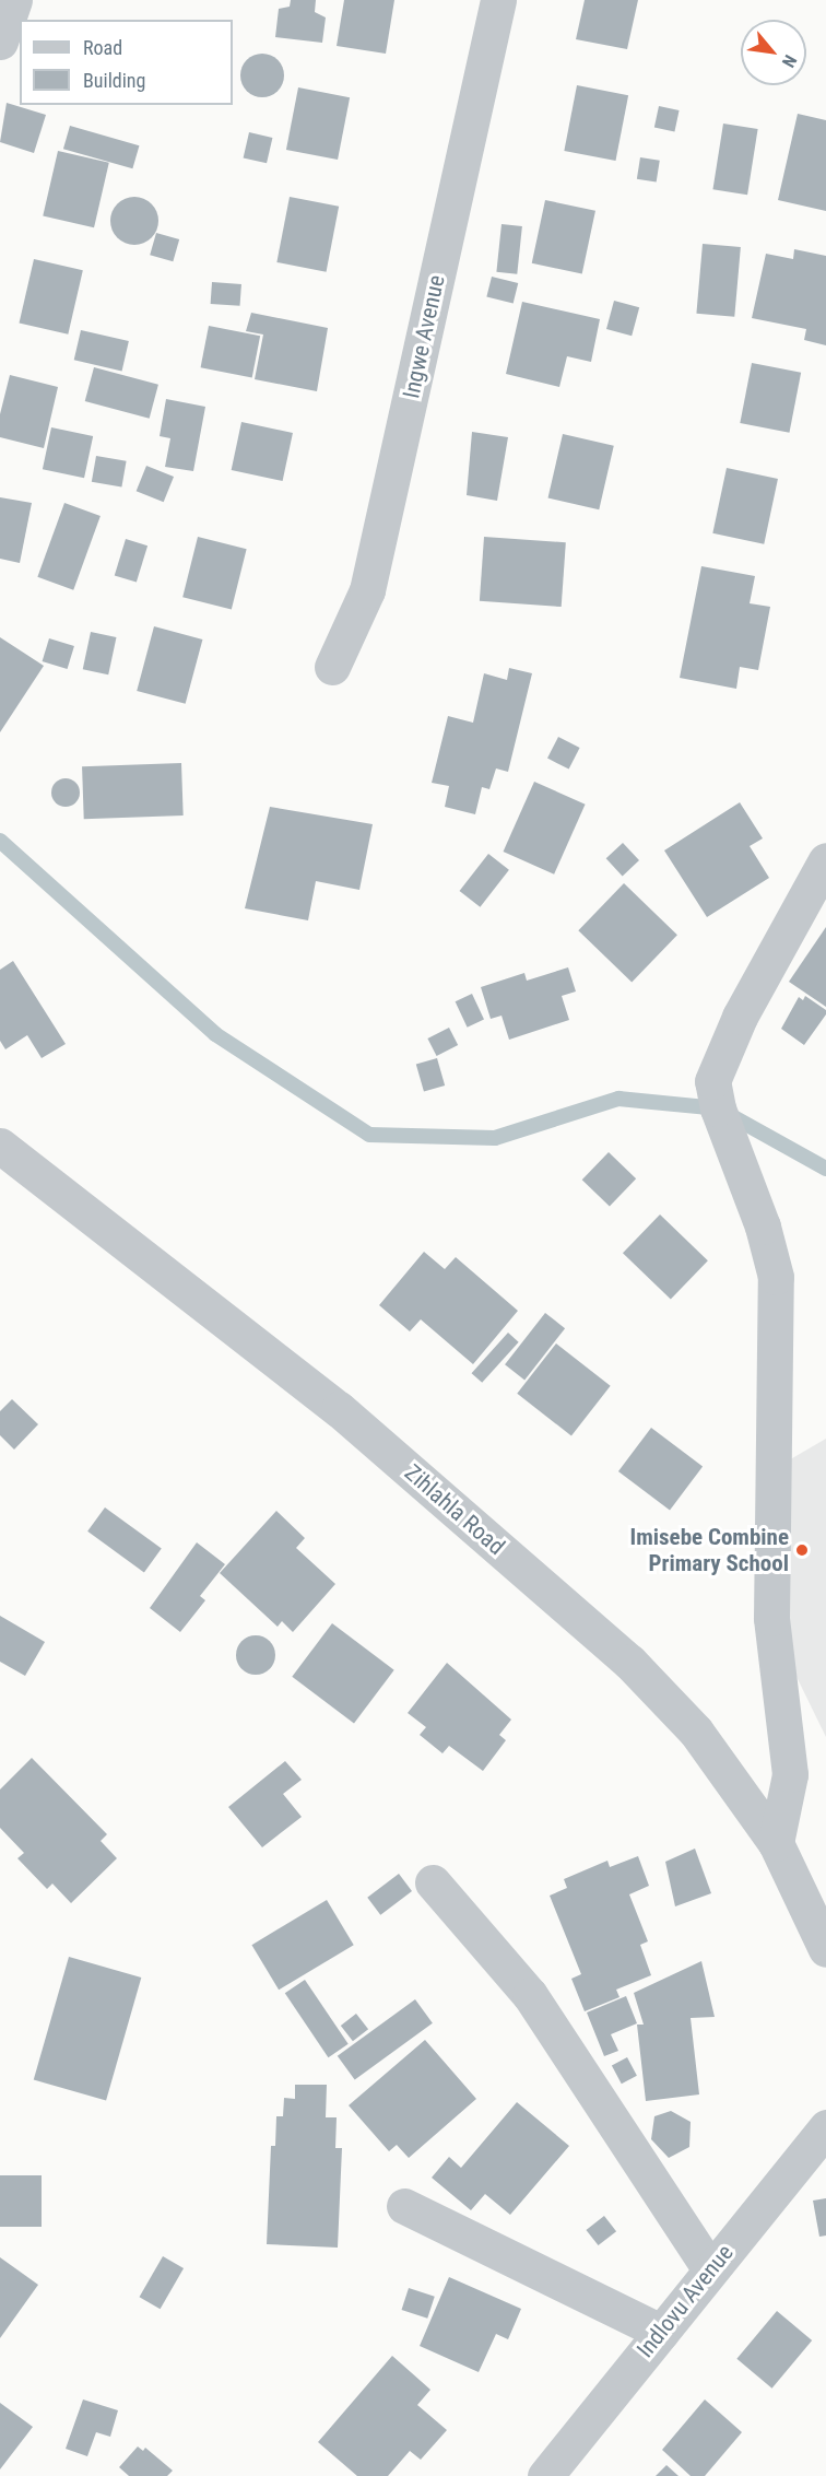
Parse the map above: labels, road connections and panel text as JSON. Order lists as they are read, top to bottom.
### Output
{
  "streets": {
    "street": ["Ingwe Avenue", "Zihlahla Road", "Indlovu Avenue"]
  },
  "places": ["Imisebe Combine Primary School"],
  "legend": ["Road", "Building"],
  "north": "bottom right"
}
